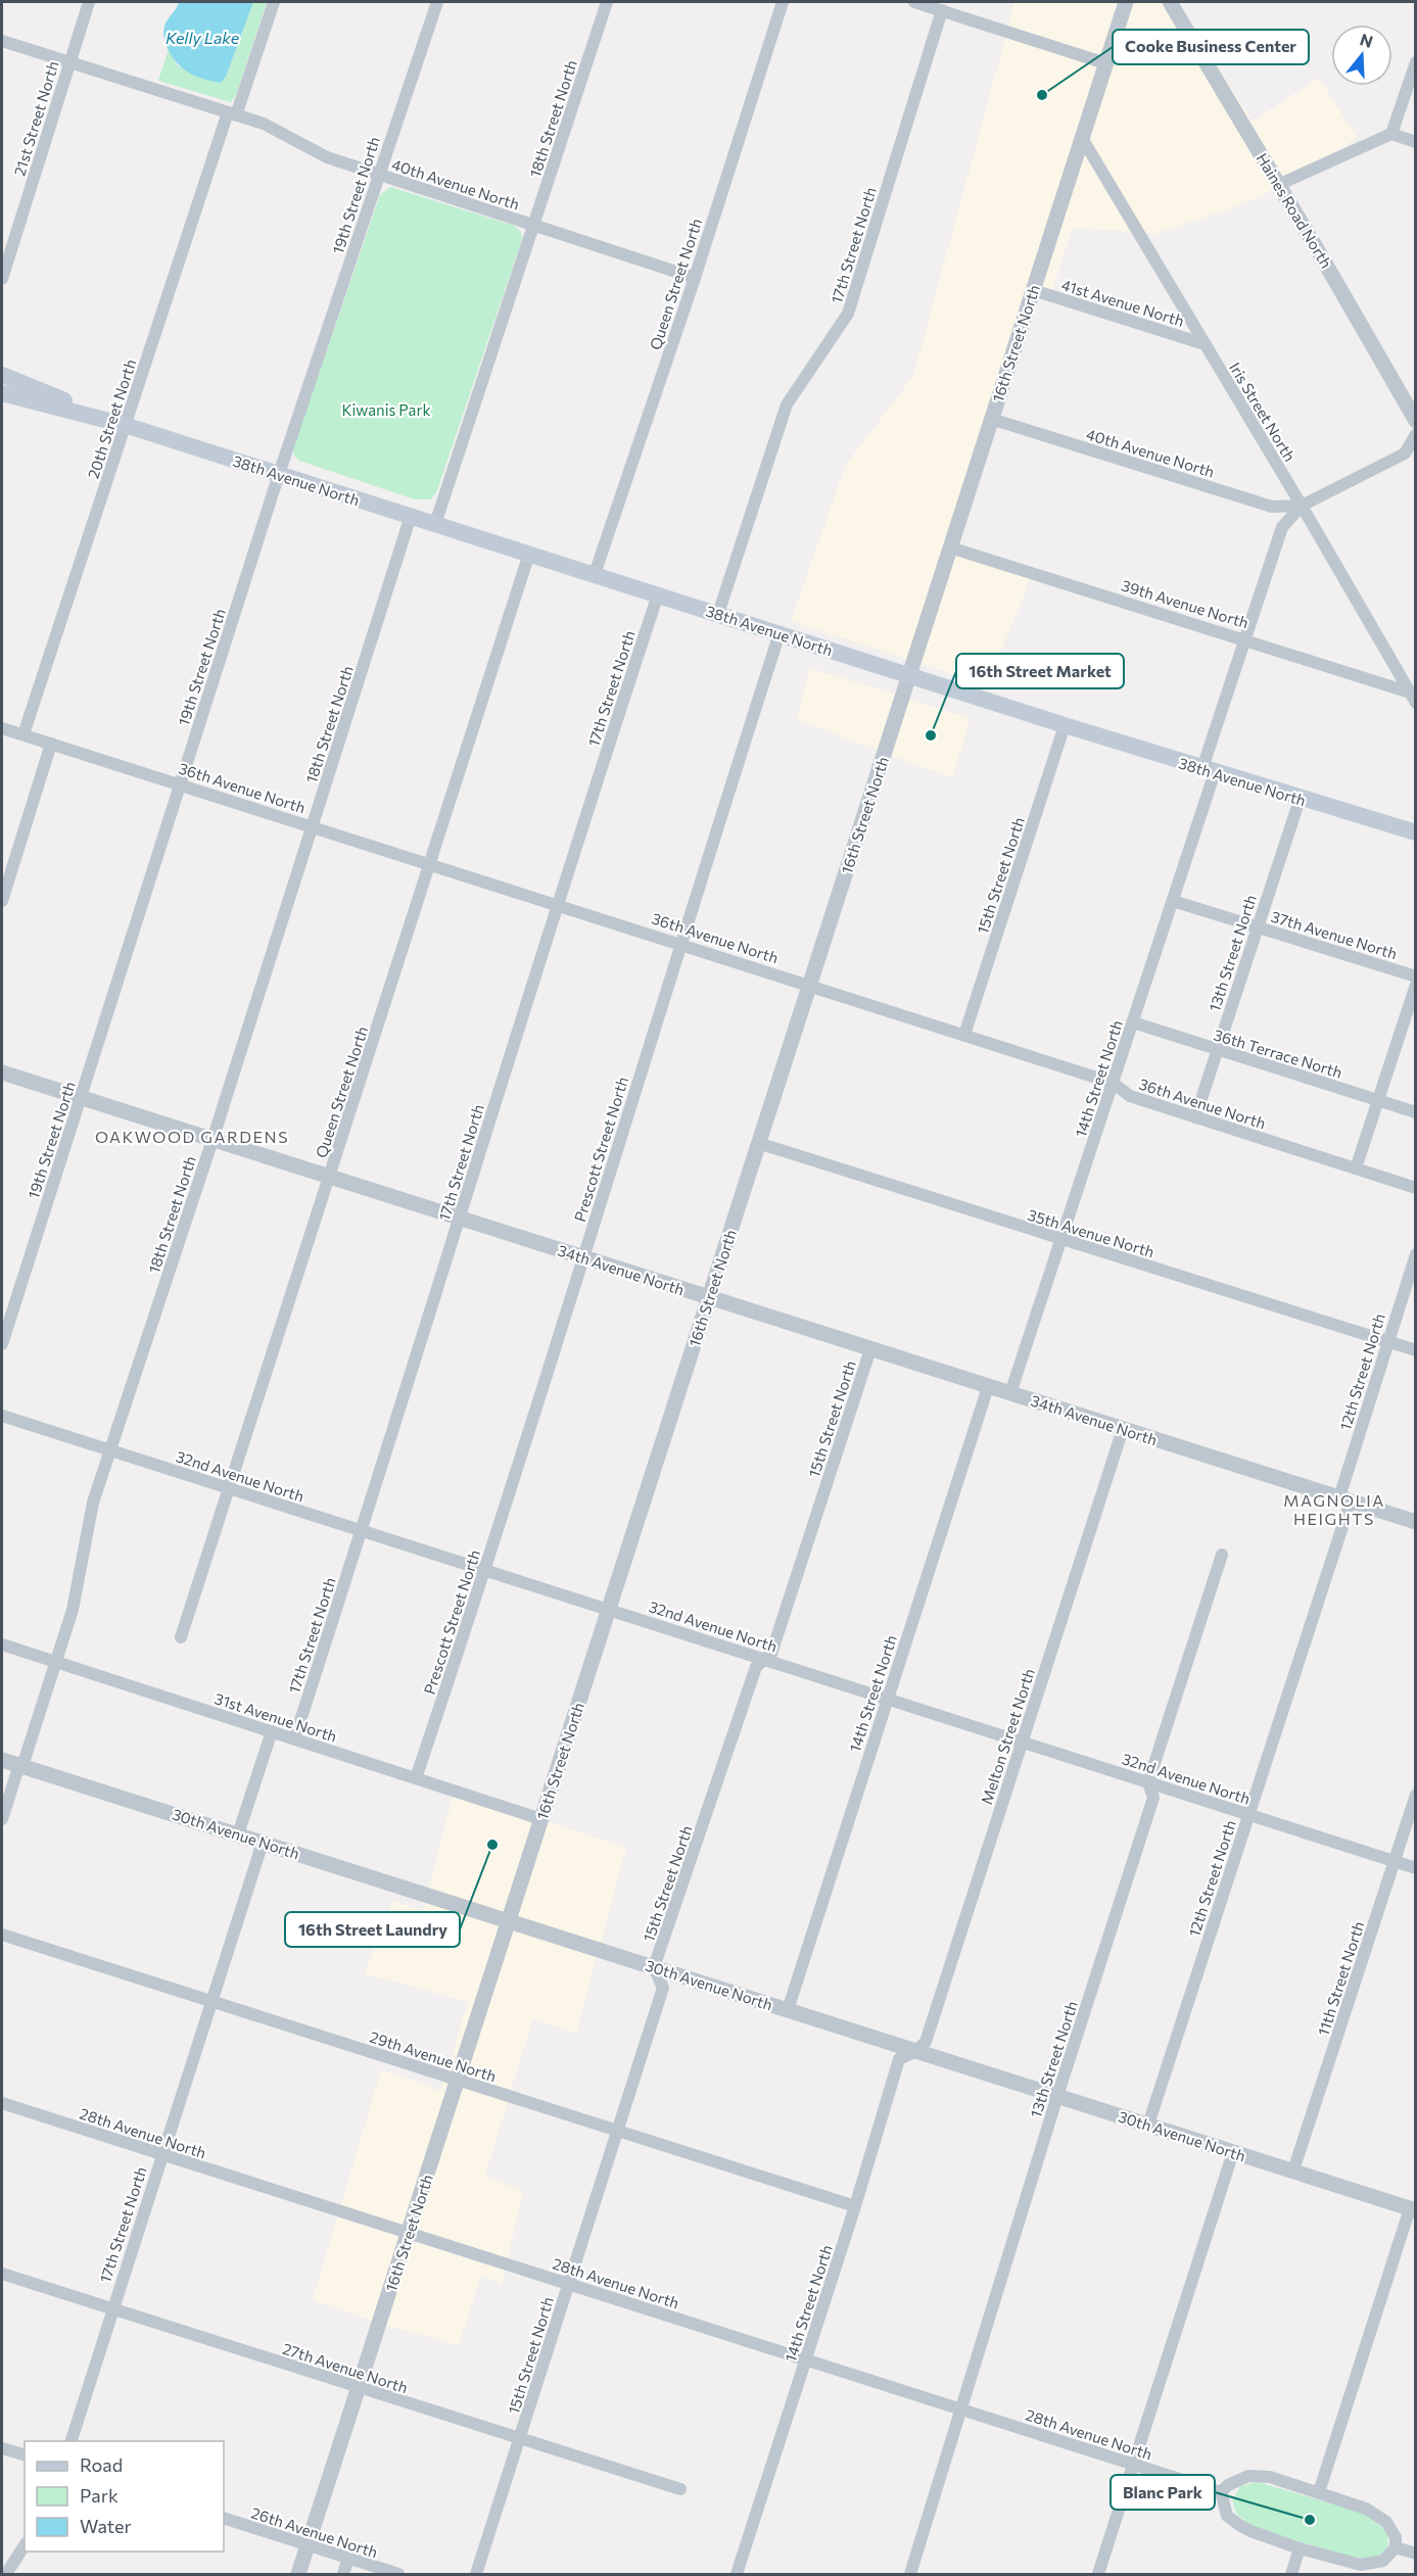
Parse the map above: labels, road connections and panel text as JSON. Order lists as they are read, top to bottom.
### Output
{
  "streets": {
    "main road": ["38th Avenue North"],
    "street": [
      "21st Street North",
      "18th Street North",
      "40th Avenue North",
      "19th Street North",
      "Haines Road North",
      "17th Street North",
      "Queen Street North",
      "41st Avenue North",
      "16th Street North",
      "Iris Street North",
      "20th Street North",
      "39th Avenue North",
      "36th Avenue North",
      "15th Street North",
      "37th Avenue North",
      "13th Street North",
      "36th Terrace North",
      "14th Street North",
      "Prescott Street North",
      "35th Avenue North",
      "34th Avenue North",
      "12th Street North",
      "32nd Avenue North",
      "31st Avenue North",
      "Melton Street North",
      "30th Avenue North",
      "11th Street North",
      "29th Avenue North",
      "28th Avenue North",
      "27th Avenue North",
      "26th Avenue North"
    ]
  },
  "crossings": [
    ["21st Street North", "40th Avenue North"],
    ["18th Street North", "40th Avenue North"],
    ["18th Street North", "38th Avenue North"],
    ["18th Street North", "36th Avenue North"],
    ["18th Street North", "34th Avenue North"],
    ["18th Street North", "32nd Avenue North"],
    ["18th Street North", "31st Avenue North"],
    ["18th Street North", "30th Avenue North"],
    ["40th Avenue North", "19th Street North"],
    ["40th Avenue North", "Queen Street North"],
    ["40th Avenue North", "16th Street North"],
    ["40th Avenue North", "Iris Street North"],
    ["40th Avenue North", "20th Street North"],
    ["40th Avenue North", "14th Street North"],
    ["19th Street North", "38th Avenue North"],
    ["19th Street North", "36th Avenue North"],
    ["19th Street North", "34th Avenue North"],
    ["17th Street North", "38th Avenue North"],
    ["17th Street North", "36th Avenue North"],
    ["17th Street North", "34th Avenue North"],
    ["17th Street North", "32nd Avenue North"],
    ["17th Street North", "31st Avenue North"],
    ["17th Street North", "30th Avenue North"],
    ["17th Street North", "29th Avenue North"],
    ["17th Street North", "28th Avenue North"],
    ["17th Street North", "27th Avenue North"],
    ["Queen Street North", "38th Avenue North"],
    ["Queen Street North", "36th Avenue North"],
    ["Queen Street North", "34th Avenue North"],
    ["Queen Street North", "32nd Avenue North"],
    ["41st Avenue North", "16th Street North"],
    ["41st Avenue North", "Iris Street North"],
    ["16th Street North", "Iris Street North"],
    ["16th Street North", "38th Avenue North"],
    ["16th Street North", "39th Avenue North"],
    ["16th Street North", "36th Avenue North"],
    ["16th Street North", "35th Avenue North"],
    ["16th Street North", "34th Avenue North"],
    ["16th Street North", "32nd Avenue North"],
    ["16th Street North", "31st Avenue North"],
    ["16th Street North", "30th Avenue North"],
    ["16th Street North", "29th Avenue North"],
    ["16th Street North", "28th Avenue North"],
    ["16th Street North", "27th Avenue North"],
    ["16th Street North", "26th Avenue North"],
    ["Iris Street North", "39th Avenue North"],
    ["Iris Street North", "14th Street North"],
    ["20th Street North", "38th Avenue North"],
    ["20th Street North", "36th Avenue North"],
    ["38th Avenue North", "15th Street North"],
    ["38th Avenue North", "13th Street North"],
    ["38th Avenue North", "14th Street North"],
    ["38th Avenue North", "Prescott Street North"],
    ["39th Avenue North", "14th Street North"],
    ["36th Avenue North", "15th Street North"],
    ["36th Avenue North", "13th Street North"],
    ["36th Avenue North", "14th Street North"],
    ["36th Avenue North", "Prescott Street North"],
    ["15th Street North", "34th Avenue North"],
    ["15th Street North", "32nd Avenue North"],
    ["15th Street North", "30th Avenue North"],
    ["15th Street North", "29th Avenue North"],
    ["15th Street North", "28th Avenue North"],
    ["15th Street North", "27th Avenue North"],
    ["37th Avenue North", "13th Street North"],
    ["37th Avenue North", "14th Street North"],
    ["13th Street North", "36th Terrace North"],
    ["13th Street North", "32nd Avenue North"],
    ["13th Street North", "30th Avenue North"],
    ["13th Street North", "28th Avenue North"],
    ["36th Terrace North", "14th Street North"],
    ["14th Street North", "35th Avenue North"],
    ["14th Street North", "34th Avenue North"],
    ["14th Street North", "32nd Avenue North"],
    ["14th Street North", "Melton Street North"],
    ["14th Street North", "30th Avenue North"],
    ["14th Street North", "29th Avenue North"],
    ["14th Street North", "28th Avenue North"],
    ["Prescott Street North", "34th Avenue North"],
    ["Prescott Street North", "32nd Avenue North"],
    ["Prescott Street North", "31st Avenue North"],
    ["35th Avenue North", "12th Street North"],
    ["34th Avenue North", "12th Street North"],
    ["34th Avenue North", "Melton Street North"],
    ["12th Street North", "32nd Avenue North"],
    ["12th Street North", "30th Avenue North"],
    ["32nd Avenue North", "Melton Street North"],
    ["32nd Avenue North", "11th Street North"],
    ["Melton Street North", "30th Avenue North"],
    ["30th Avenue North", "11th Street North"]
  ],
  "districts": ["OAKWOOD GARDENS", "MAGNOLIA HEIGHTS"],
  "water": ["Kelly Lake"],
  "parks": ["Kiwanis Park"],
  "places": [
    "Cooke Business Center",
    "16th Street Market",
    "16th Street Laundry",
    "Blanc Park"
  ],
  "legend": ["Road", "Park", "Water"],
  "north": "top"
}
